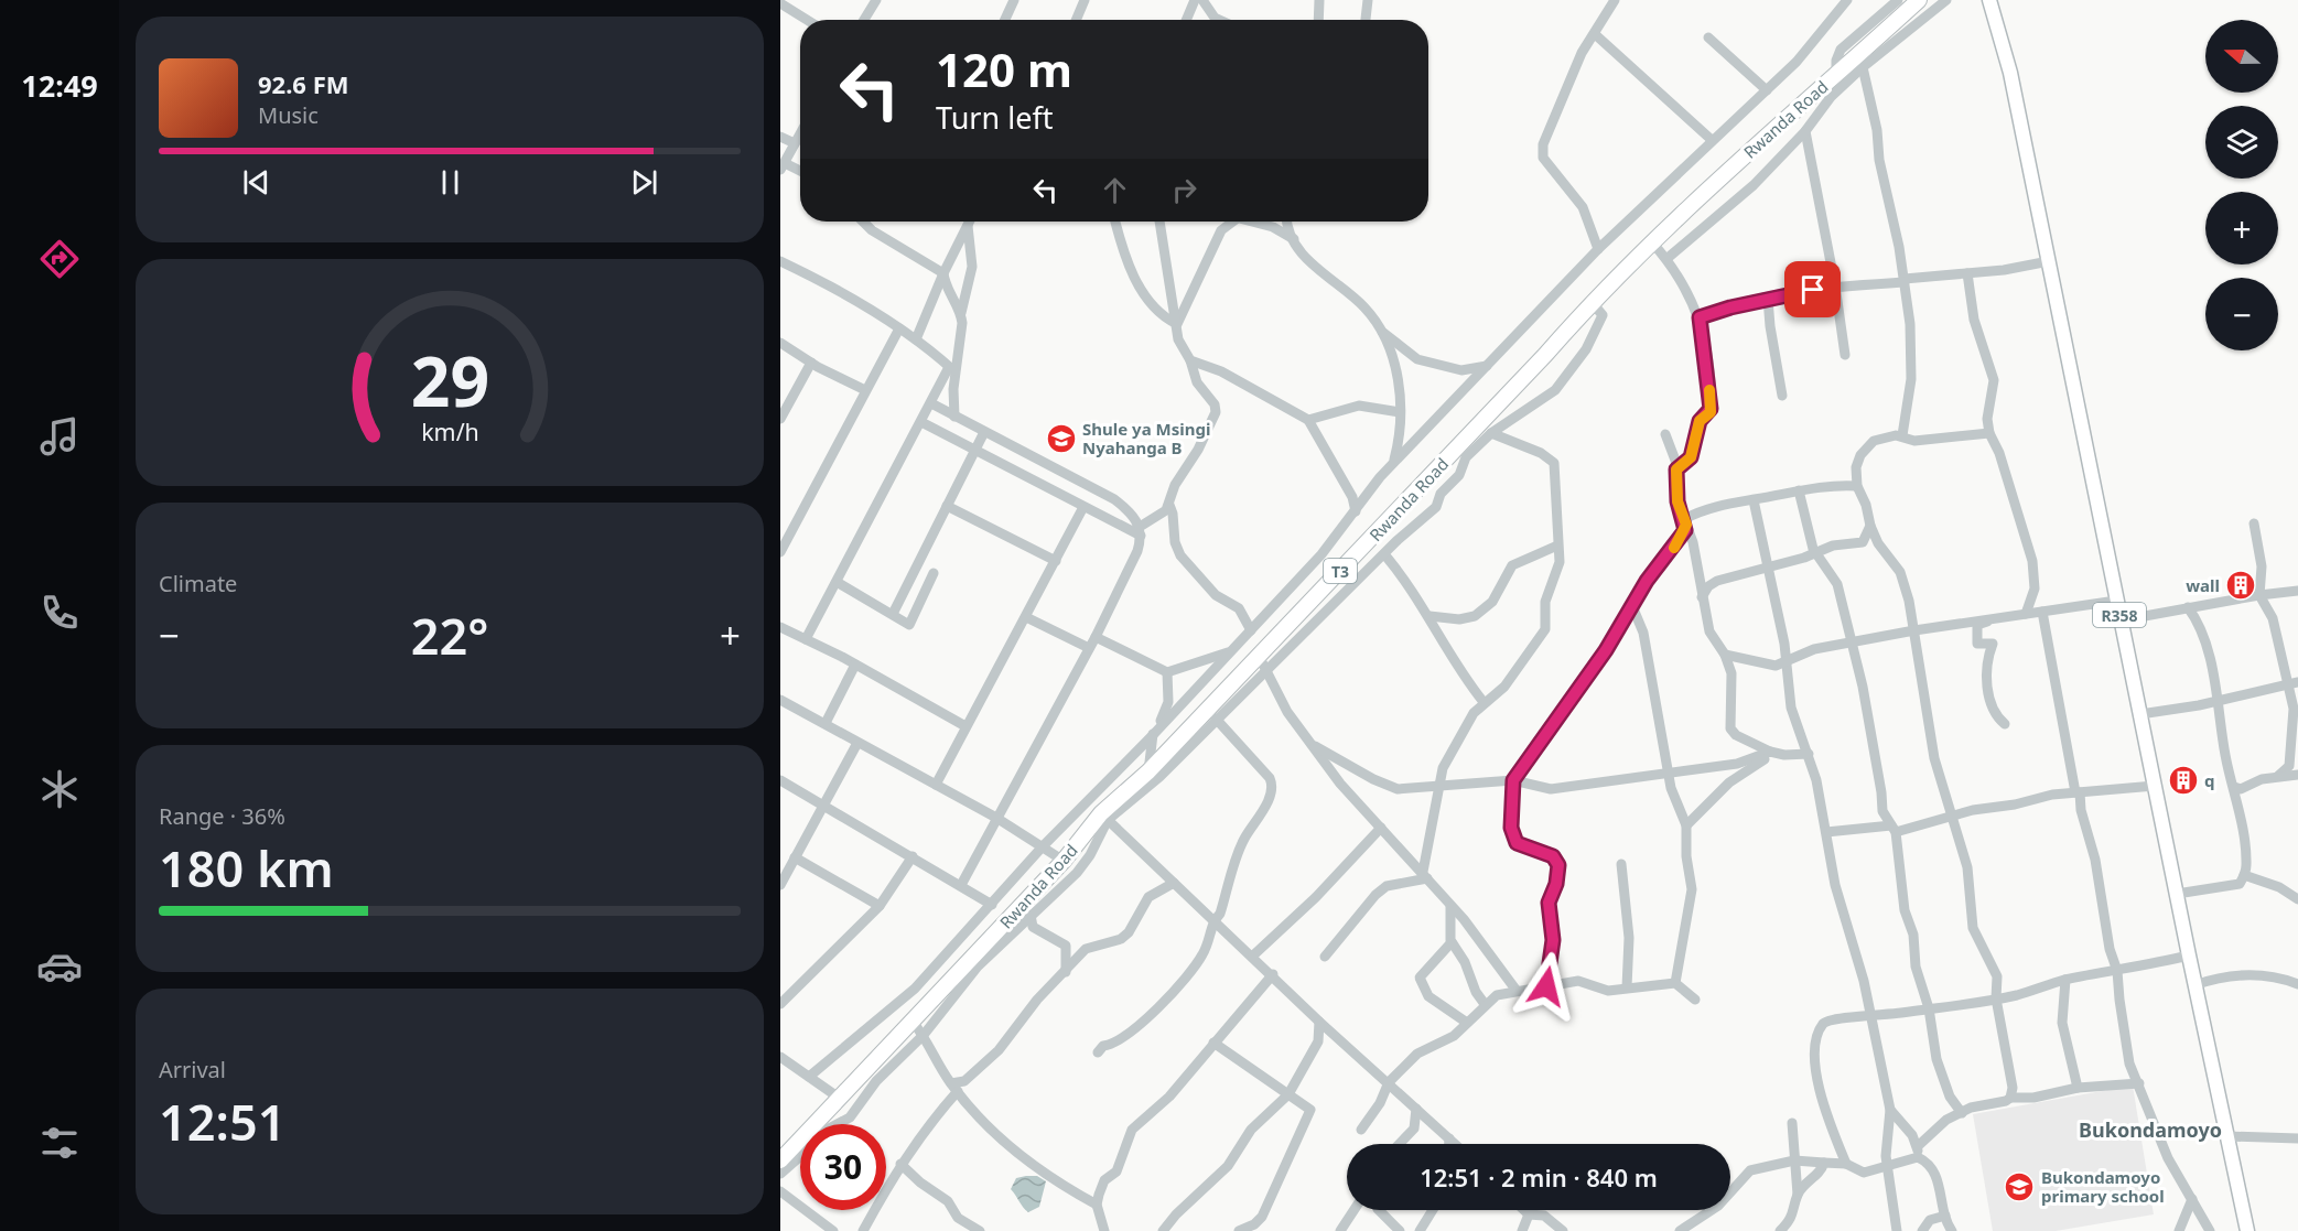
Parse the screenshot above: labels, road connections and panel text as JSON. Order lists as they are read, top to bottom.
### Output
{
  "streets": {
    "highway": ["Rwanda Road", "T3"],
    "main road": ["R358"]
  },
  "districts": ["Bukondamoyo"],
  "places": {
    "school or university": ["Shule ya Msingi Nyahanga B", "Bukondamoyo primary school"],
    "building": ["wall", "q"]
  },
  "north": "left",
  "page": {
    "tabs": "12:49",
    "map_buttons": ["+", "−"],
    "turn": ["120 m", "Turn left"],
    "song": ["92.6 FM", "Music"],
    "tile": [
      "Climate",
      ["Range · 36%", "180 km"],
      ["Arrival", "12:51"]
    ],
    "heat": ["−", "22°", "+"],
    "limit": "30",
    "trip": "12:51 · 2 min · 840 m",
    "gauge": ["29", "km/h"]
  }
}
